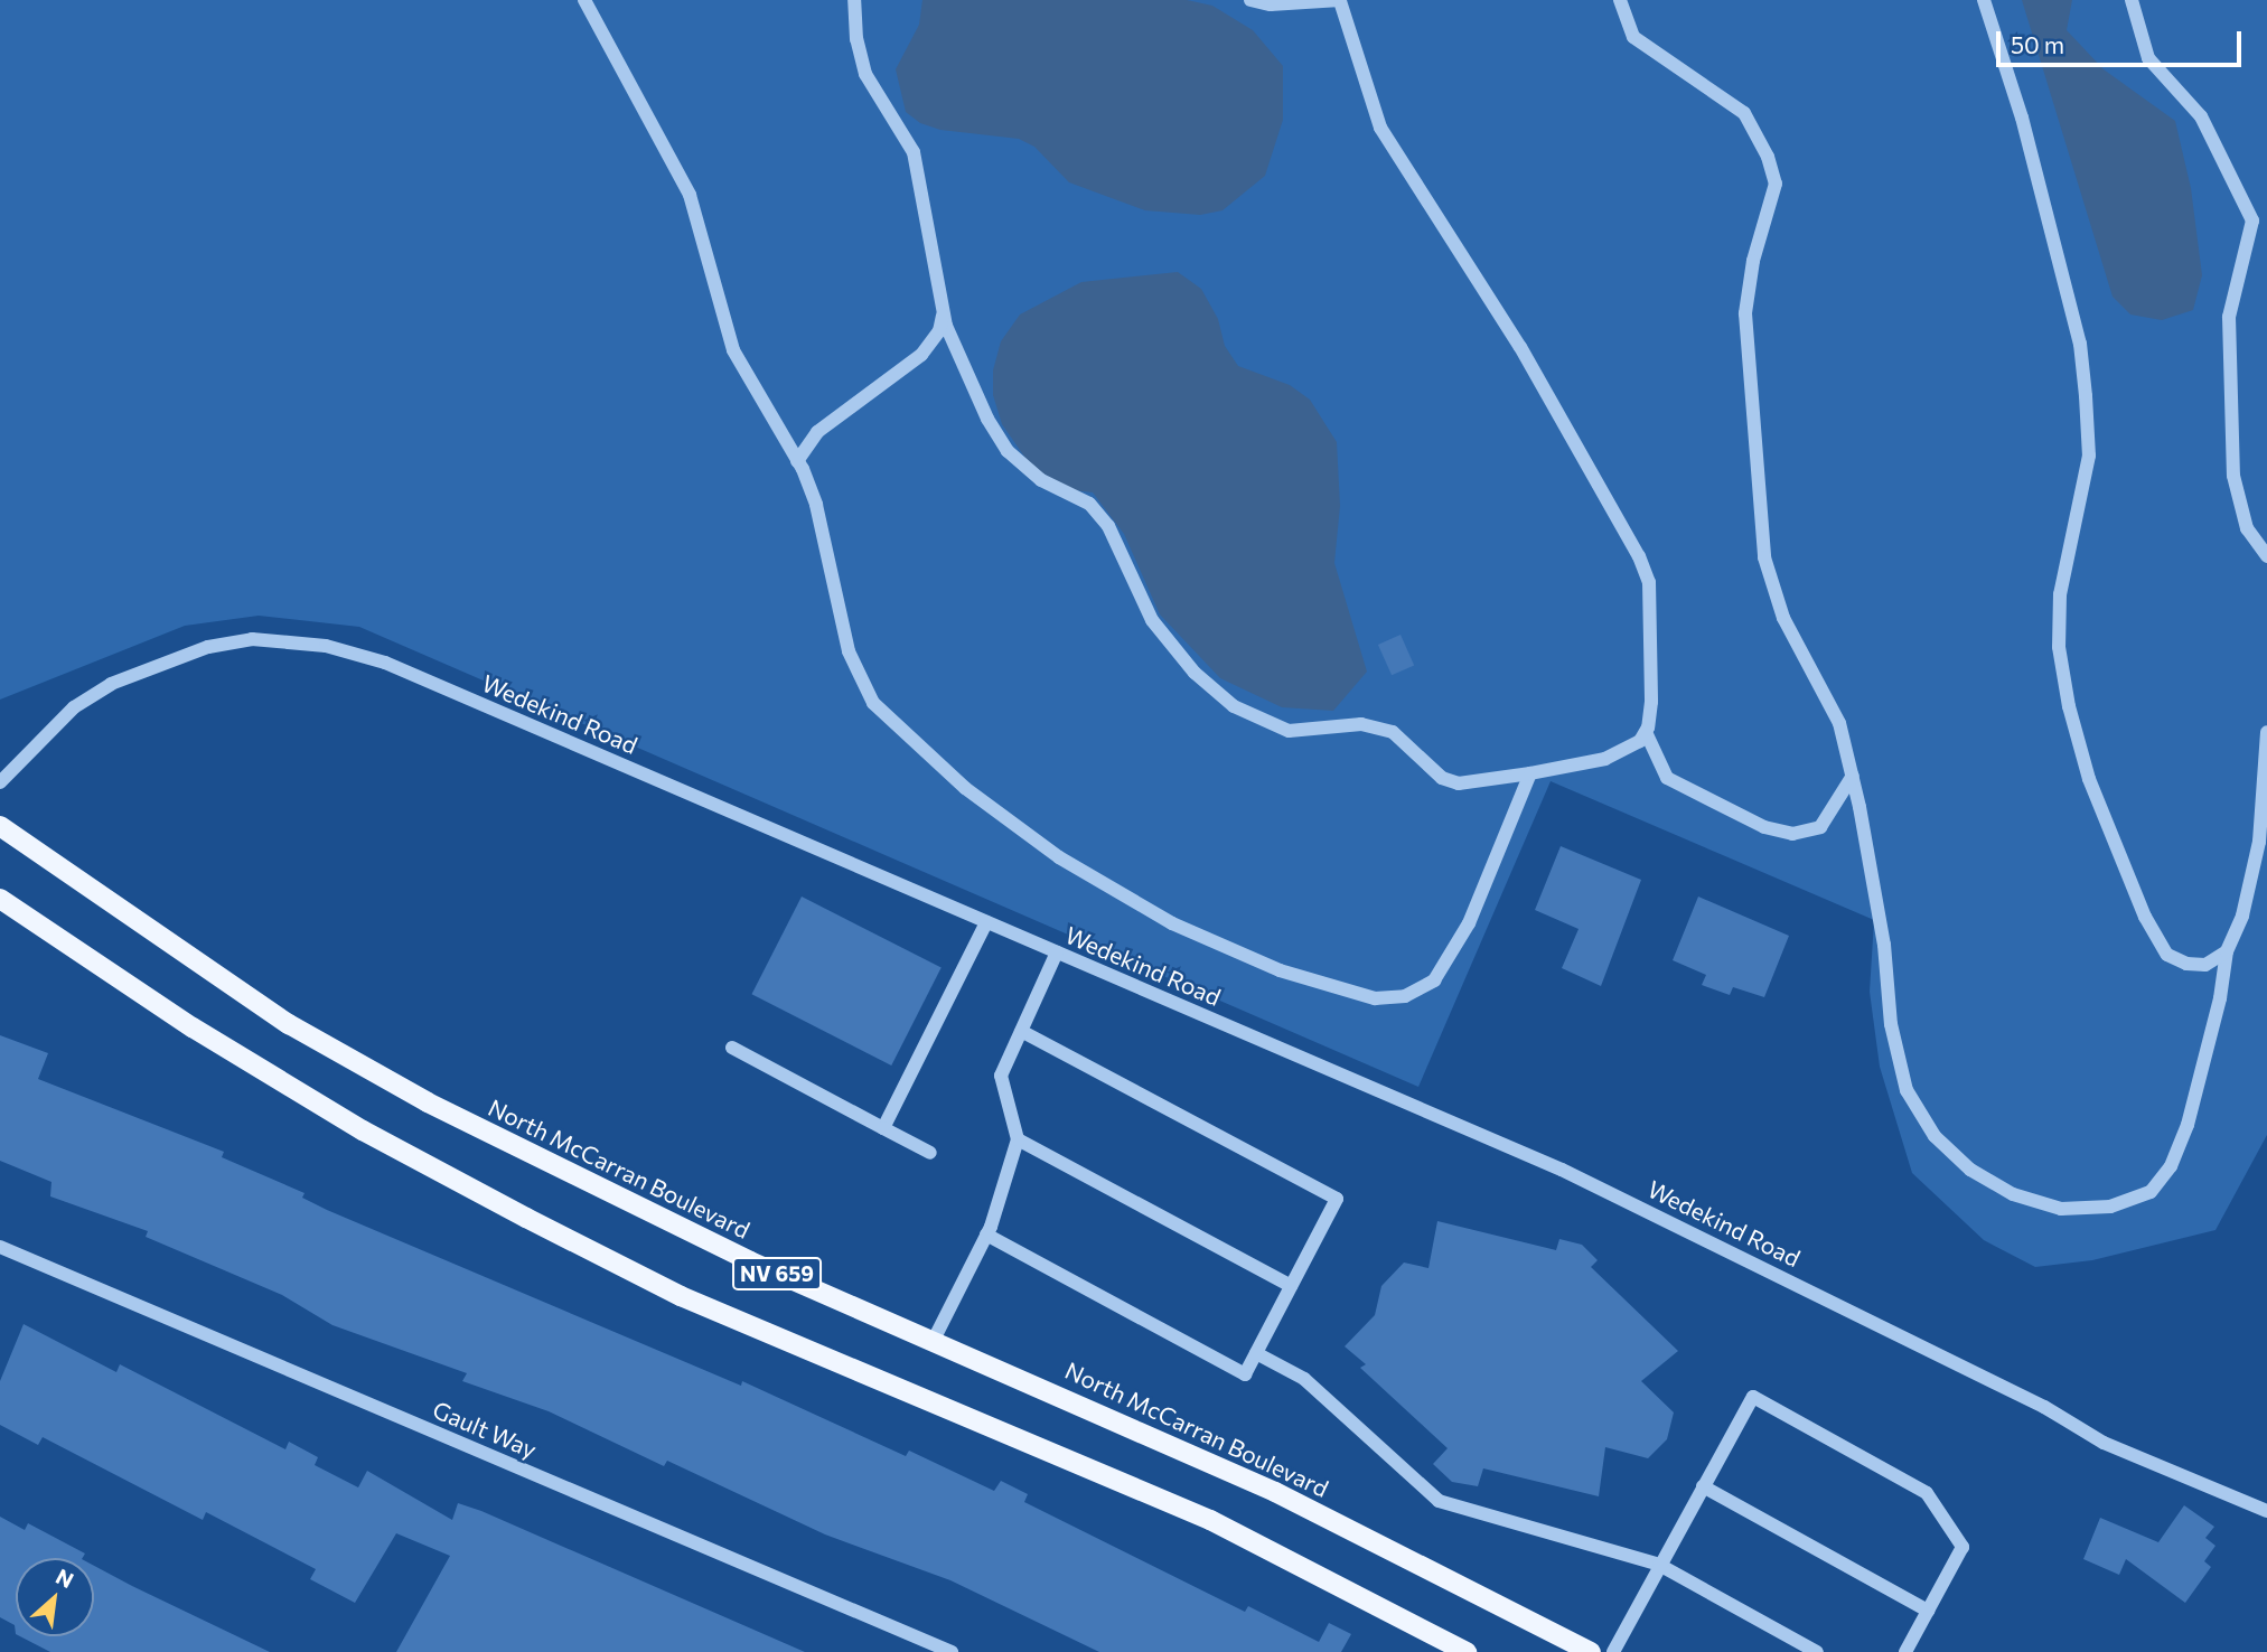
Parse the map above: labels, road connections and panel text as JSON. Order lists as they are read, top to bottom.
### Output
{
  "streets": {
    "main road": ["North McCarran Boulevard", "NV 659"],
    "street": ["Wedekind Road", "Gault Way"]
  },
  "scale_bar": "50 m",
  "north": "top right"
}
